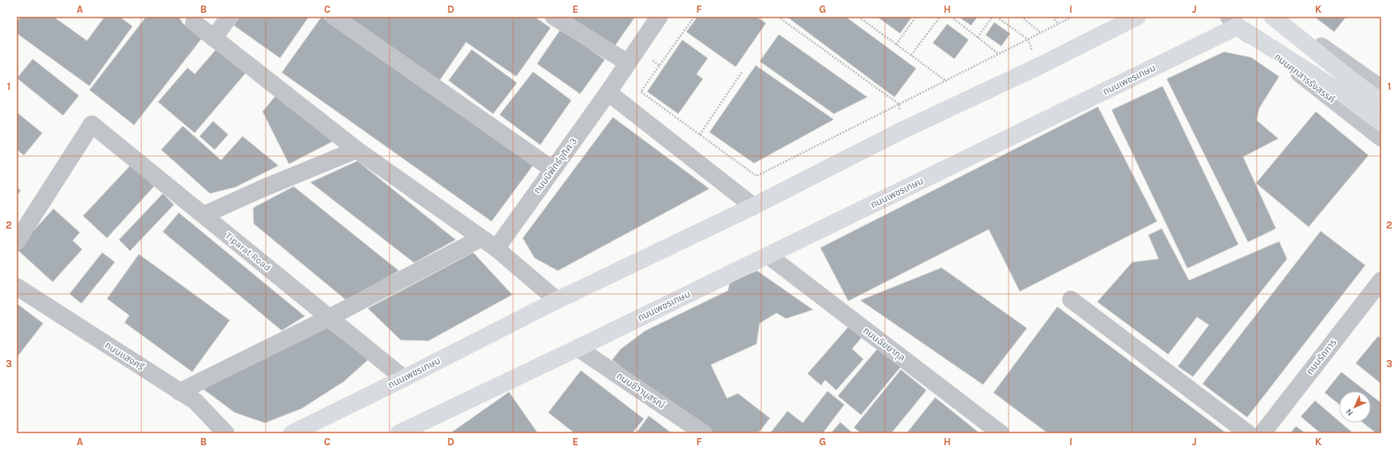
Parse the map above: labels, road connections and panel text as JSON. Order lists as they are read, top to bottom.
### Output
{
  "streets": {
    "main road": ["ถนนเพชรเกษม"],
    "street": [
      "ถนนศุภสารรังสรรค์",
      "ถนนนิพัทธ์อุทิศ 3",
      "Tiparat Road",
      "ถนนฉัยยากุล",
      "ถนนเเสงศรี",
      "ถนนรัถการ",
      "ถนนชีวานุสรณ์"
    ]
  },
  "crossings": [
    ["ถนนศุภสารรังสรรค์", "ถนนเพชรเกษม"],
    ["ถนนเพชรเกษม", "Tiparat Road"],
    ["ถนนเพชรเกษม", "ถนนฉัยยากุล"],
    ["ถนนเพชรเกษม", "ถนนชีวานุสรณ์"]
  ],
  "north": "bottom left",
  "grid": {
    "columns": [
      "A",
      "B",
      "C",
      "D",
      "E",
      "F",
      "G",
      "H",
      "I",
      "J",
      "K"
    ],
    "rows": ["1", "2", "3"]
  }
}
